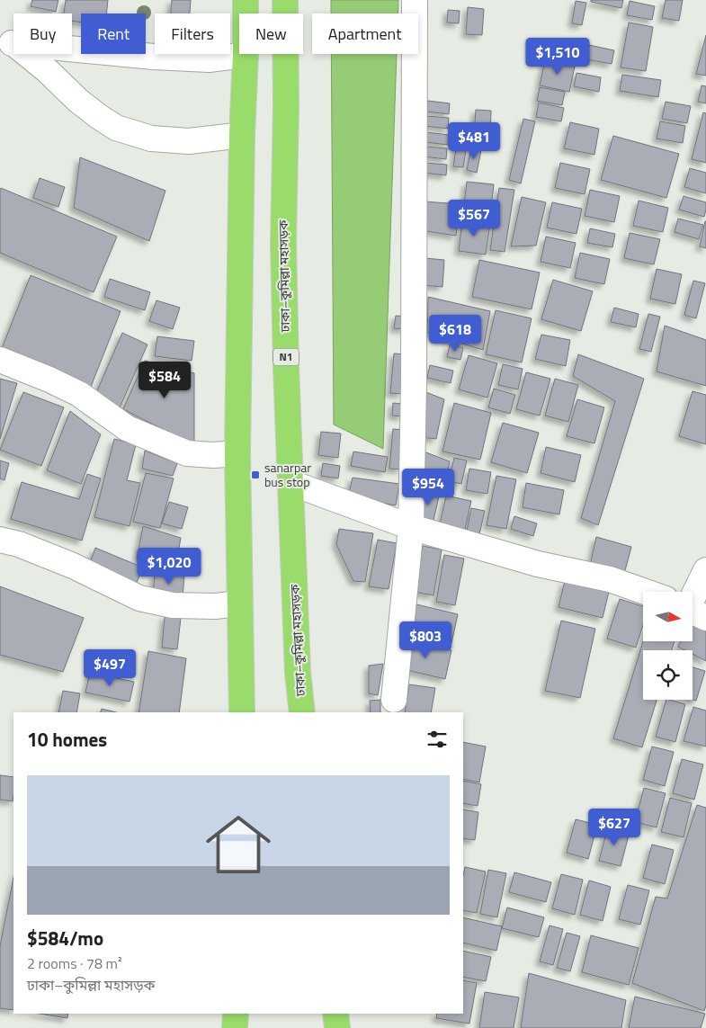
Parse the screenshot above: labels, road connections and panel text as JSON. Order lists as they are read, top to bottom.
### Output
{
  "streets": {
    "highway": ["ঢাকা–কুমিল্লা মহাসড়ক", "N1"]
  },
  "places": {
    "transit": ["sanarpar bus stop"]
  },
  "north": "right",
  "page": {
    "chip": [
      "Buy",
      "Rent",
      "Filters",
      "New",
      "Apartment"
    ],
    "price": [
      "$1,510",
      "$481",
      "$567",
      "$618",
      "$584",
      "$954",
      "$1,020",
      "$803",
      "$497",
      "$627"
    ],
    "heading": "10 homes",
    "list": [
      {
        "name": "$584/mo",
        "note": "2 rooms · 78 m² · ঢাকা–কুমিল্লা মহাসড়ক"
      }
    ]
  }
}
